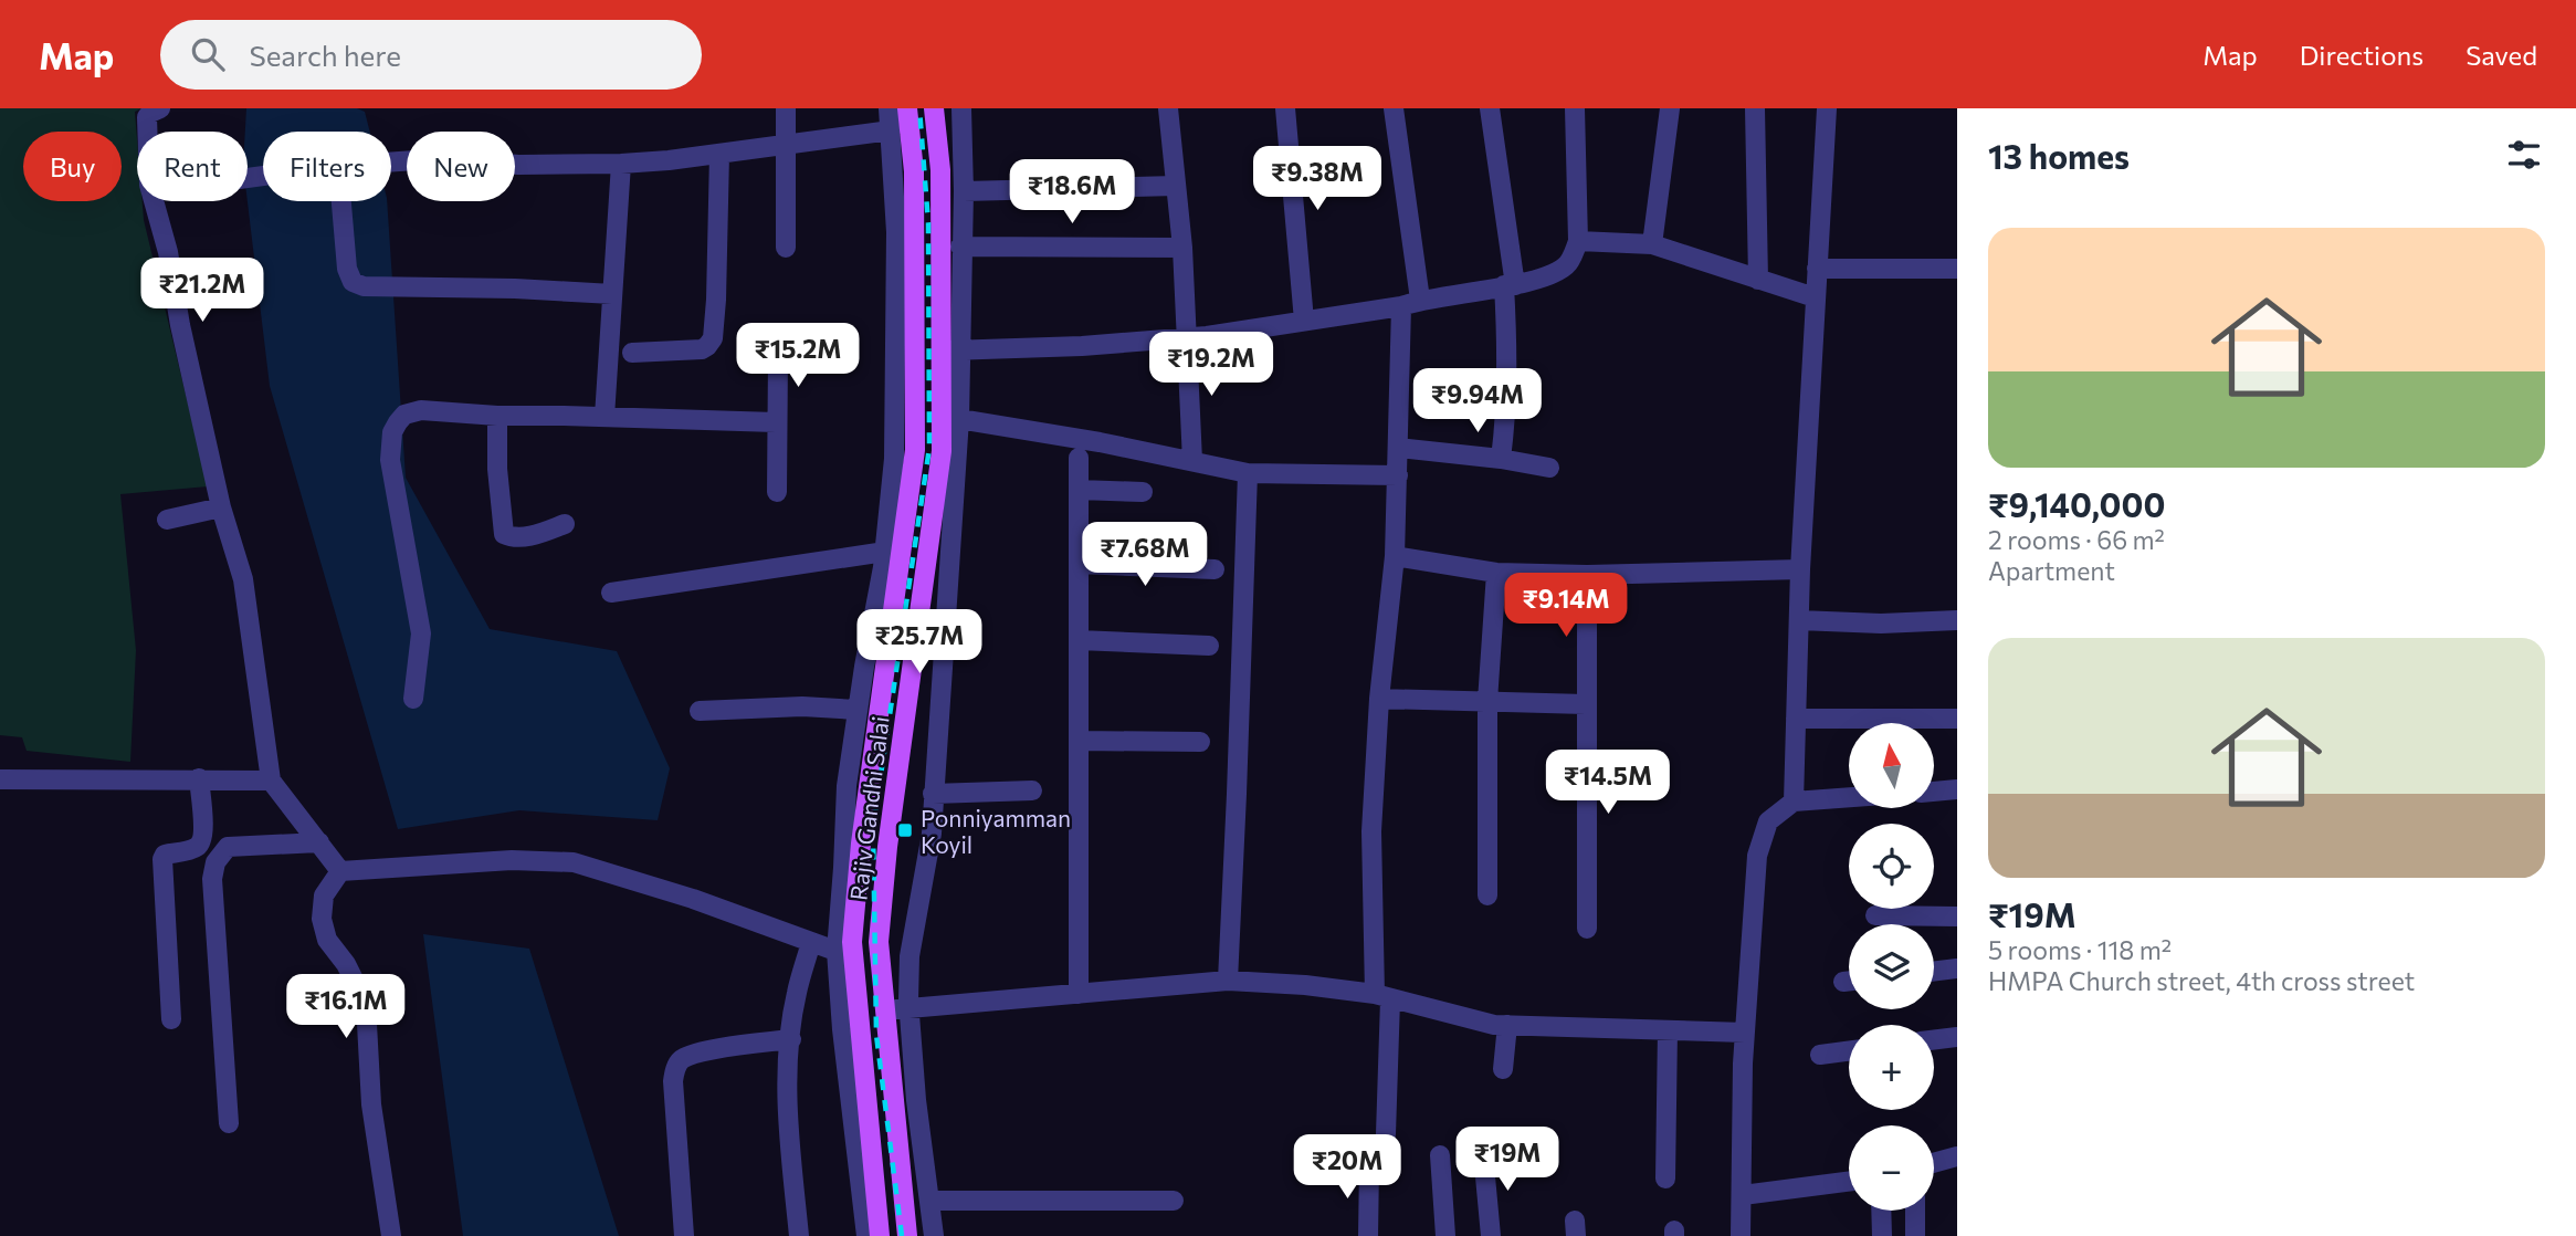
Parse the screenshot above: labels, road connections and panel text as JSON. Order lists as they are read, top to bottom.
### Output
{
  "streets": {
    "main road": ["Rajiv Gandhi Salai"]
  },
  "places": {
    "transit": ["Ponniyamman Koyil"]
  },
  "north": "top",
  "page": {
    "header": "Map",
    "search": "Search here",
    "nav": ["Map", "Directions", "Saved"],
    "heading": "13 homes",
    "chip": [
      "Buy",
      "Rent",
      "Filters",
      "New"
    ],
    "price": [
      "₹9.38M",
      "₹18.6M",
      "₹21.2M",
      "₹15.2M",
      "₹19.2M",
      "₹9.94M",
      "₹7.68M",
      "₹9.14M",
      "₹25.7M",
      "₹14.5M",
      "₹16.1M",
      "₹19M",
      "₹20M"
    ],
    "list": [
      {
        "name": "₹9,140,000",
        "note": "2 rooms · 66 m² · Apartment"
      },
      {
        "name": "₹19M",
        "note": "5 rooms · 118 m² · HMPA Church street, 4th cross street"
      }
    ],
    "map_buttons": ["+", "−"]
  }
}
